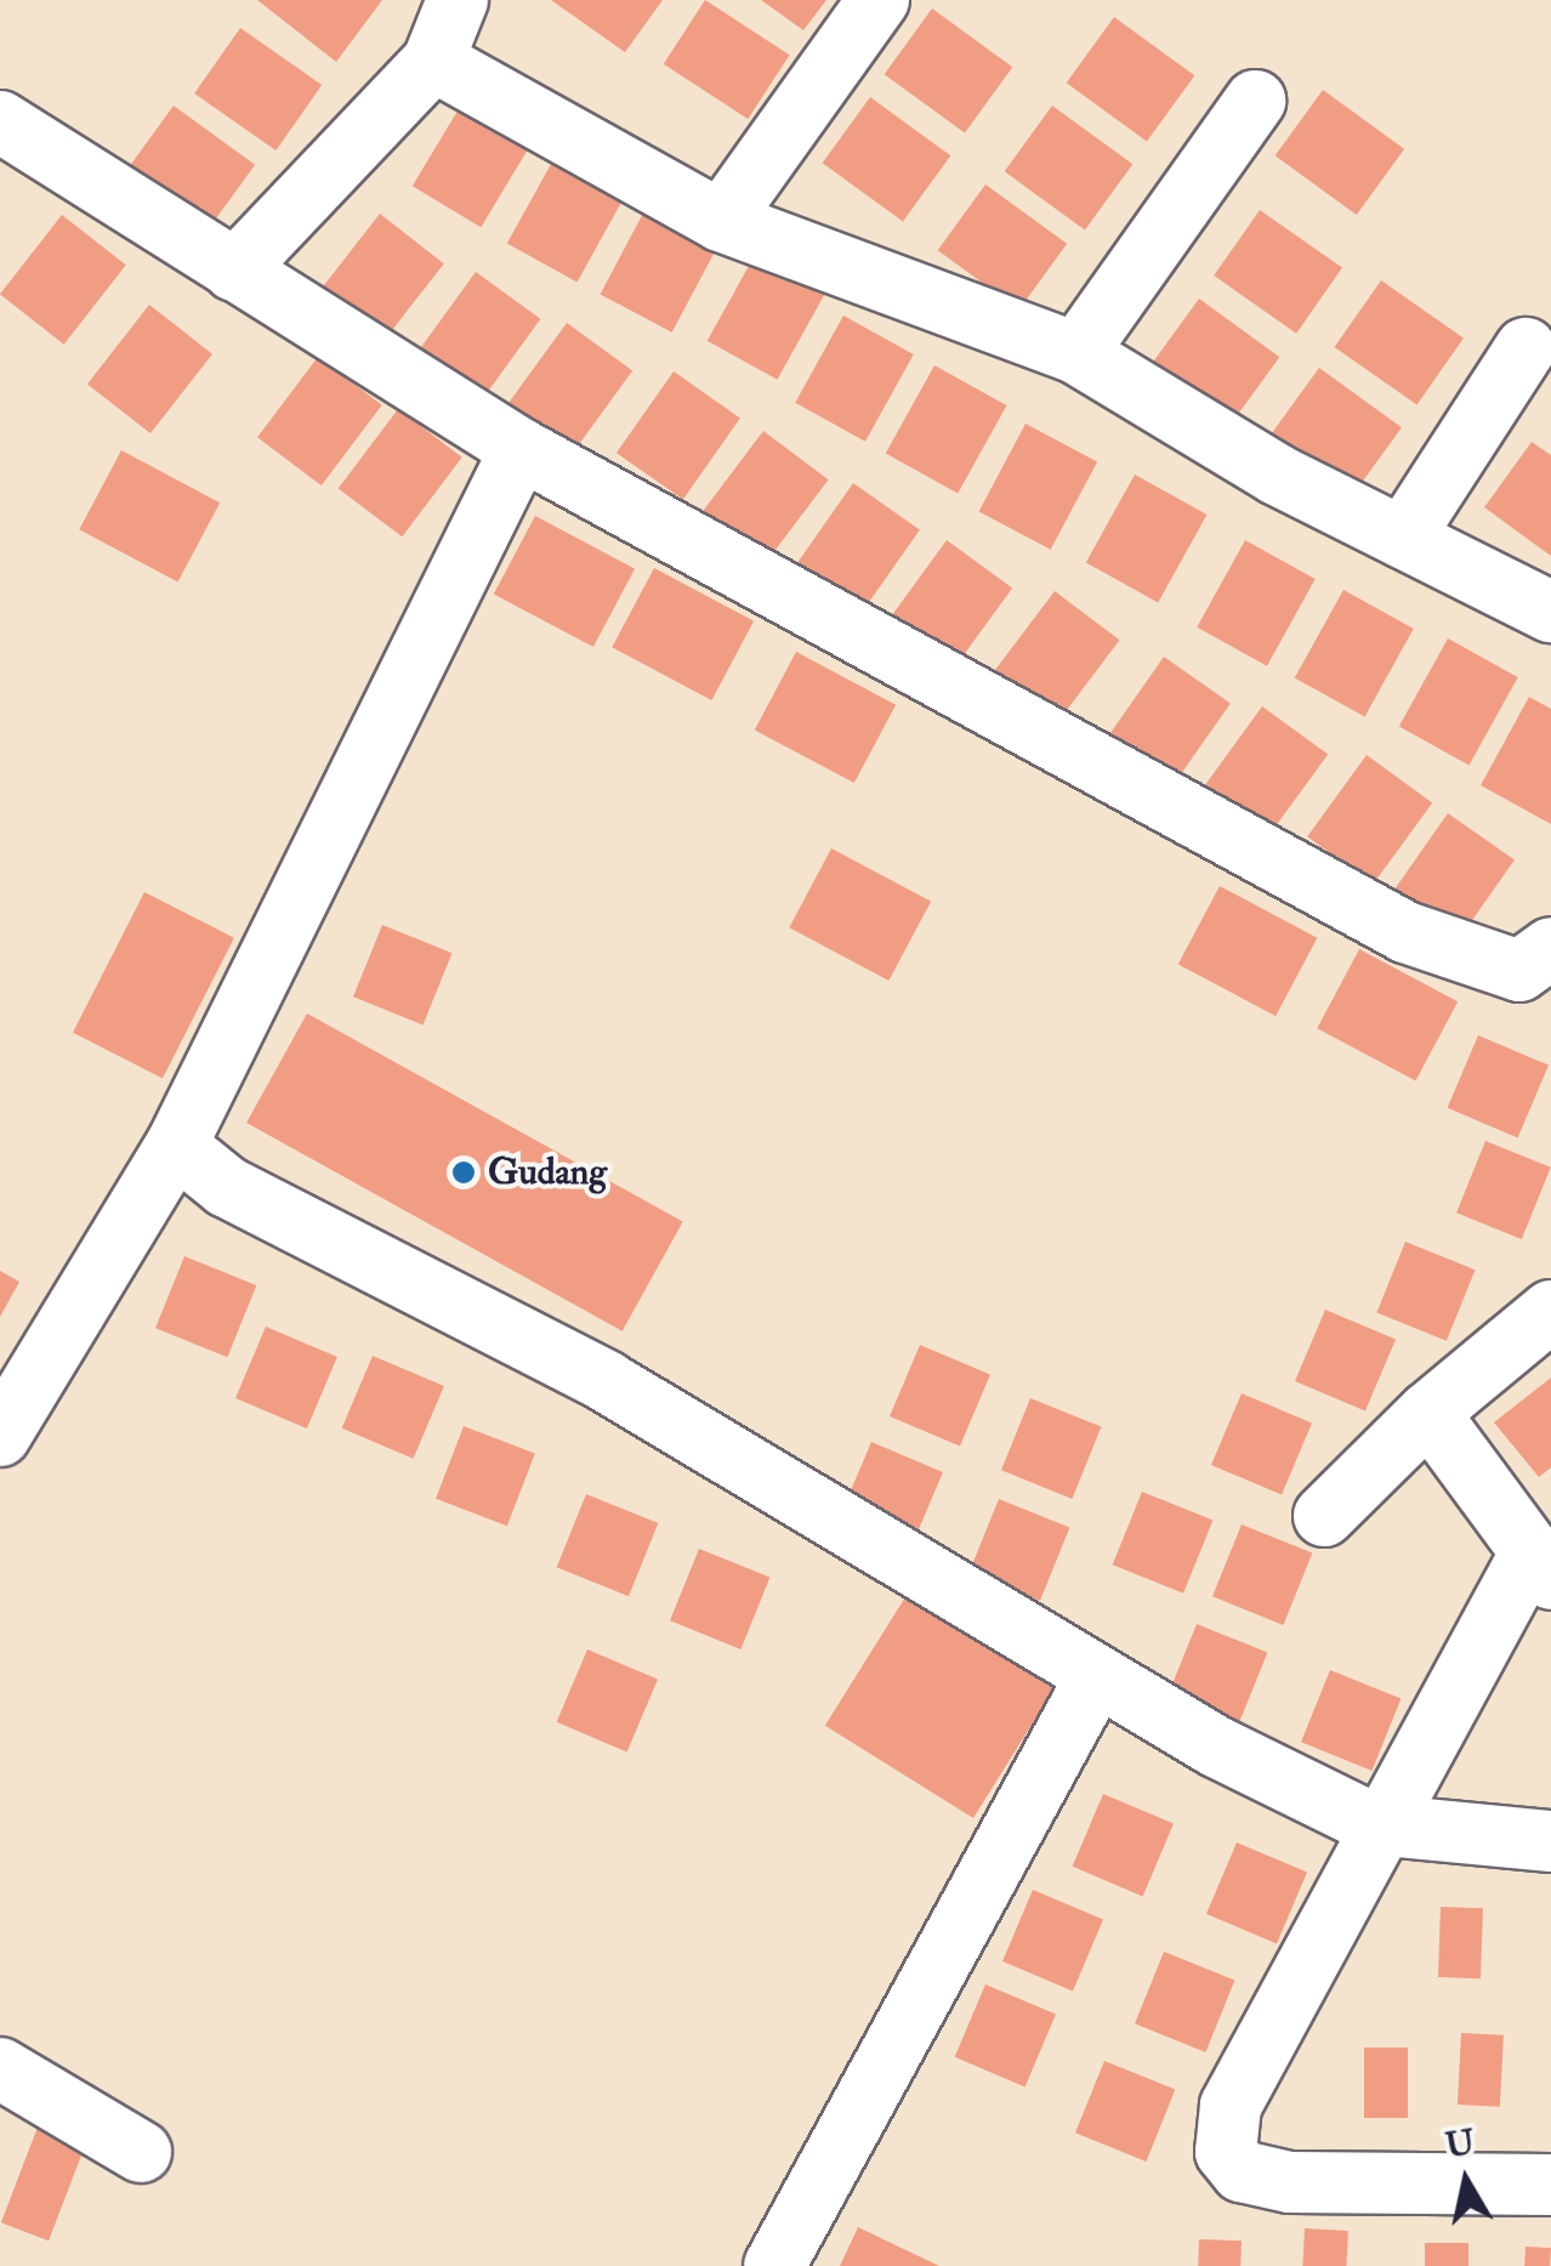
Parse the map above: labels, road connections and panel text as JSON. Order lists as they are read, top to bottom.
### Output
{
  "places": ["Gudang"],
  "north": "top"
}
